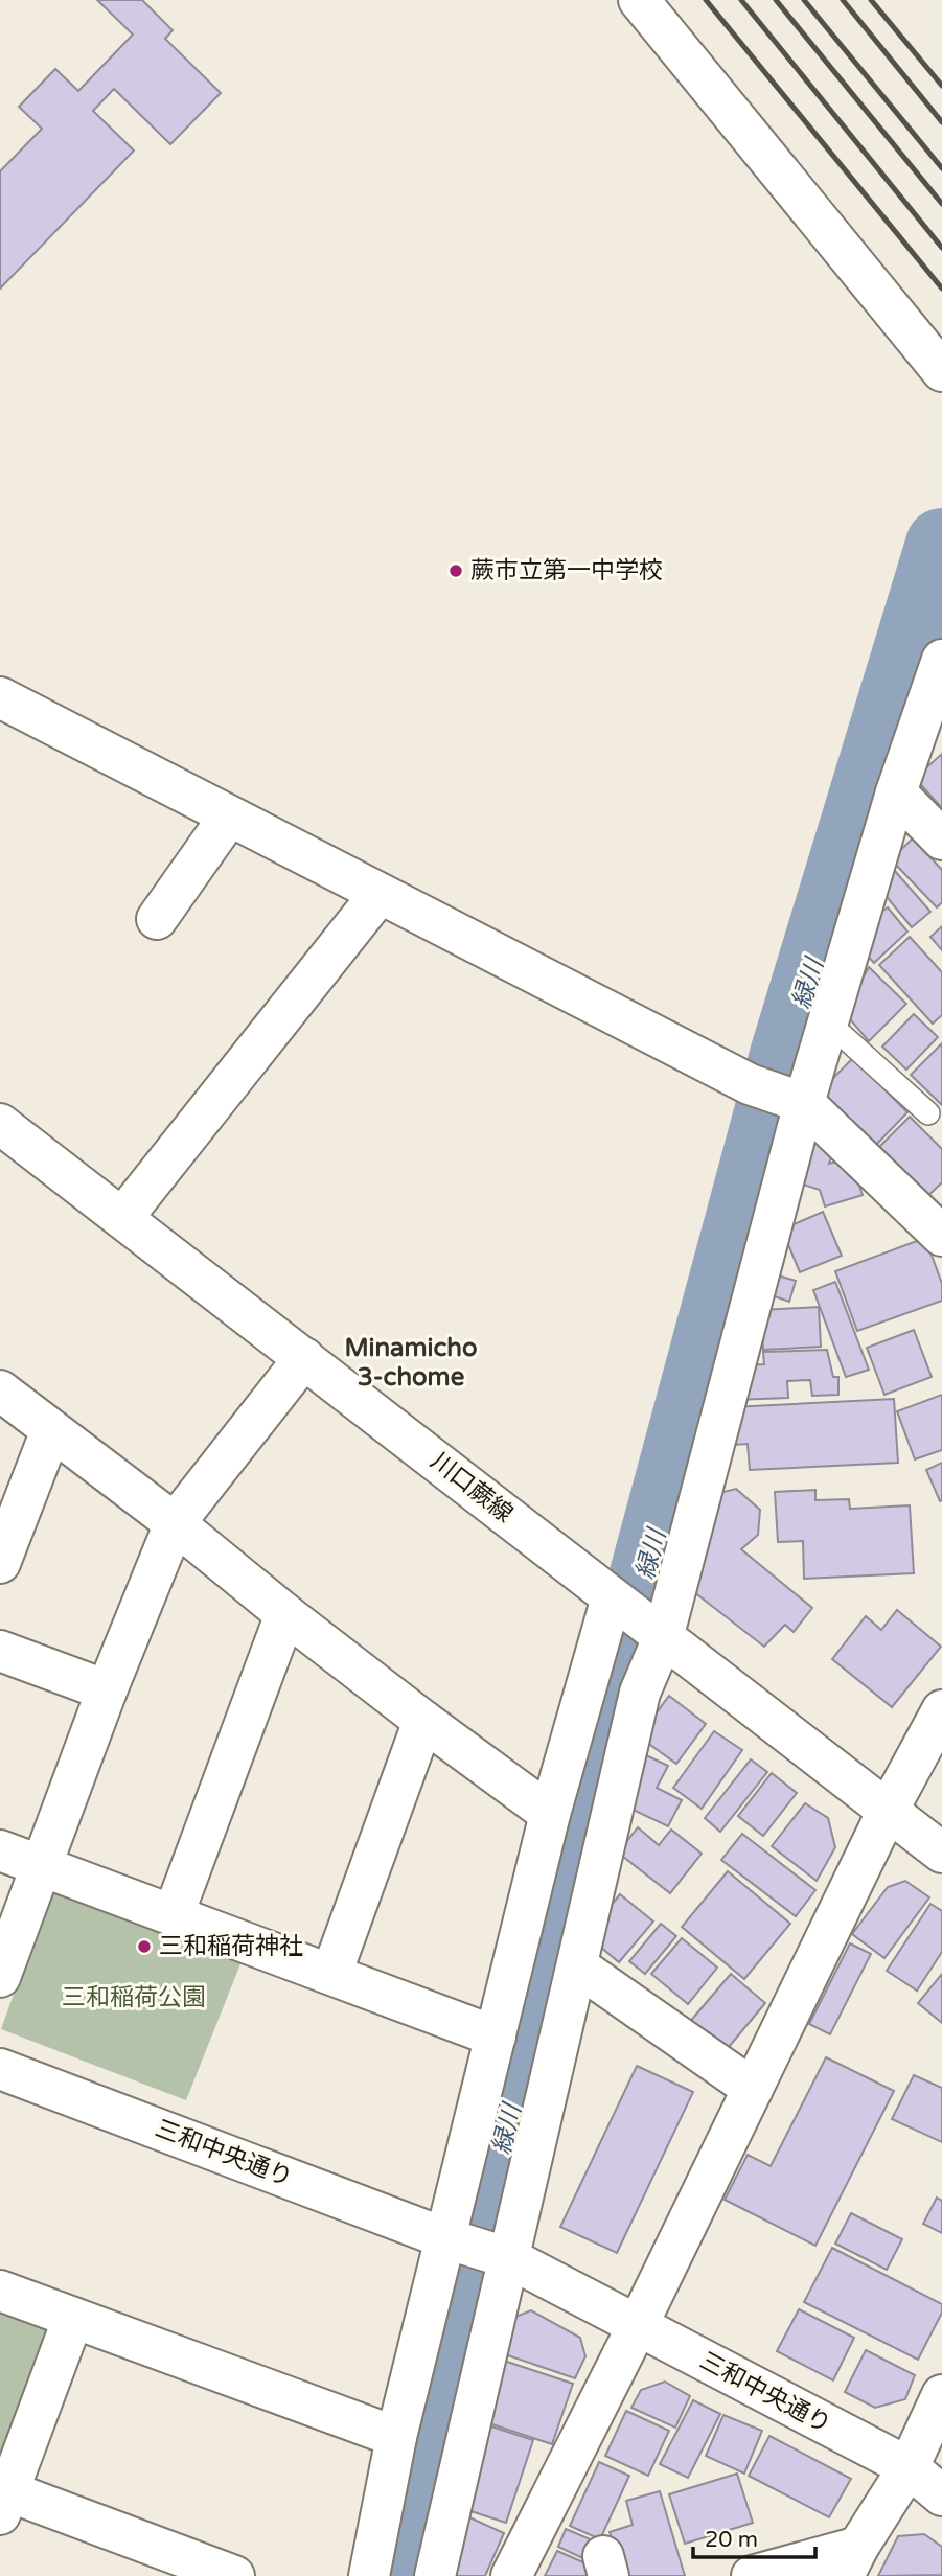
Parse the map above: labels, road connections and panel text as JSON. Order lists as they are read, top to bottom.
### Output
{
  "streets": {
    "street": ["川口蕨線", "三和中央通り"]
  },
  "districts": ["Minamicho 3-chome"],
  "water": ["緑川"],
  "parks": ["三和稲荷公園"],
  "places": ["蕨市立第一中学校", "三和稲荷神社"],
  "scale_bar": "20 m"
}
